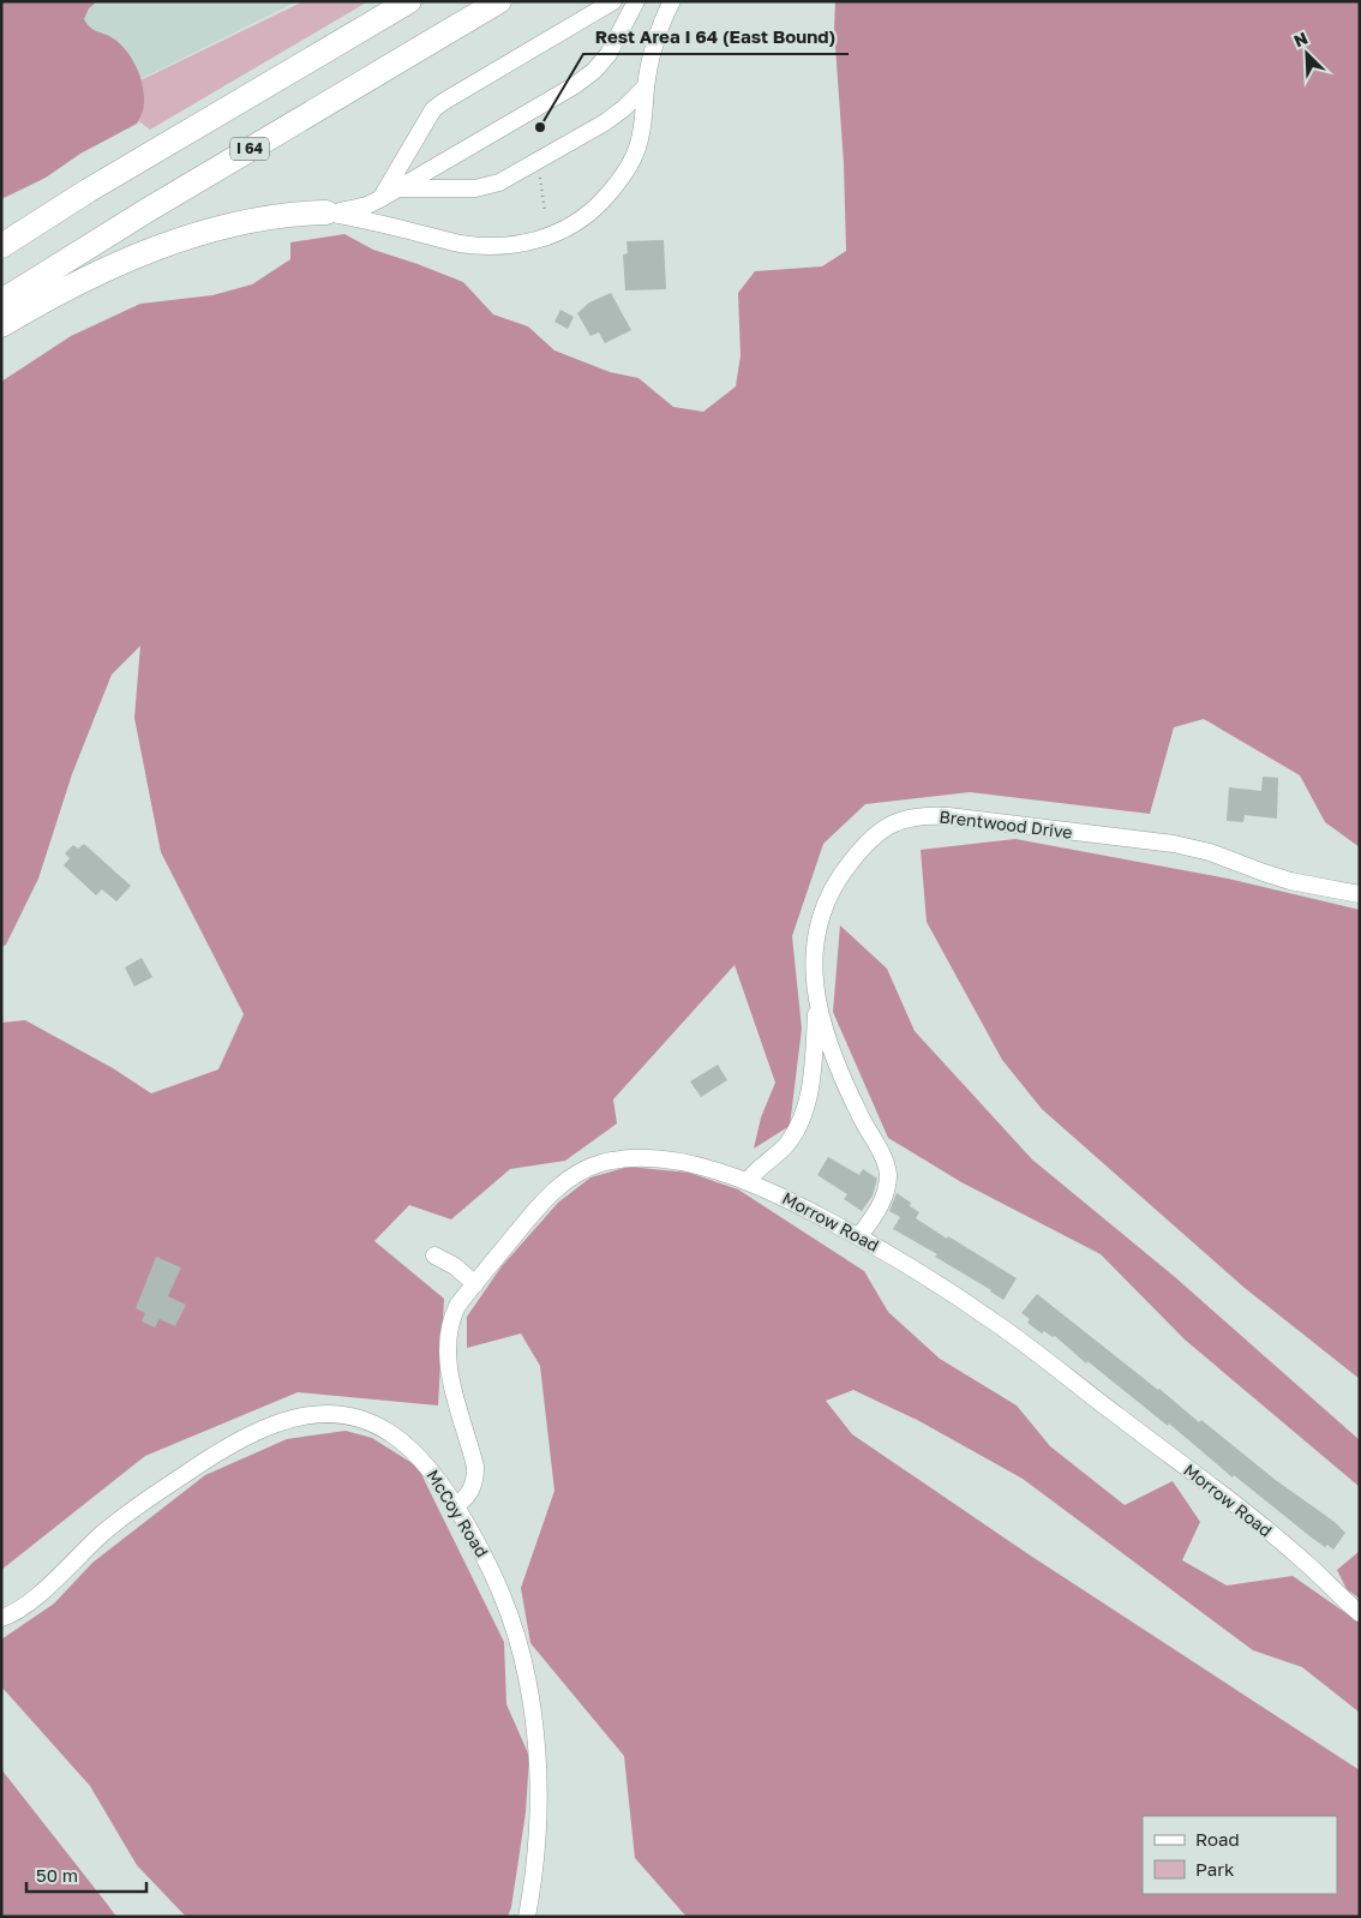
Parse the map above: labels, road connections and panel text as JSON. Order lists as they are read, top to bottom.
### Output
{
  "streets": {
    "highway": ["I 64"],
    "street": ["Brentwood Drive", "Morrow Road", "McCoy Road"]
  },
  "crossings": [
    ["Brentwood Drive", "Morrow Road"],
    ["Morrow Road", "McCoy Road"]
  ],
  "places": ["Rest Area I 64 (East Bound)"],
  "legend": ["Road", "Park"],
  "scale_bar": "50 m",
  "north": "top left"
}
